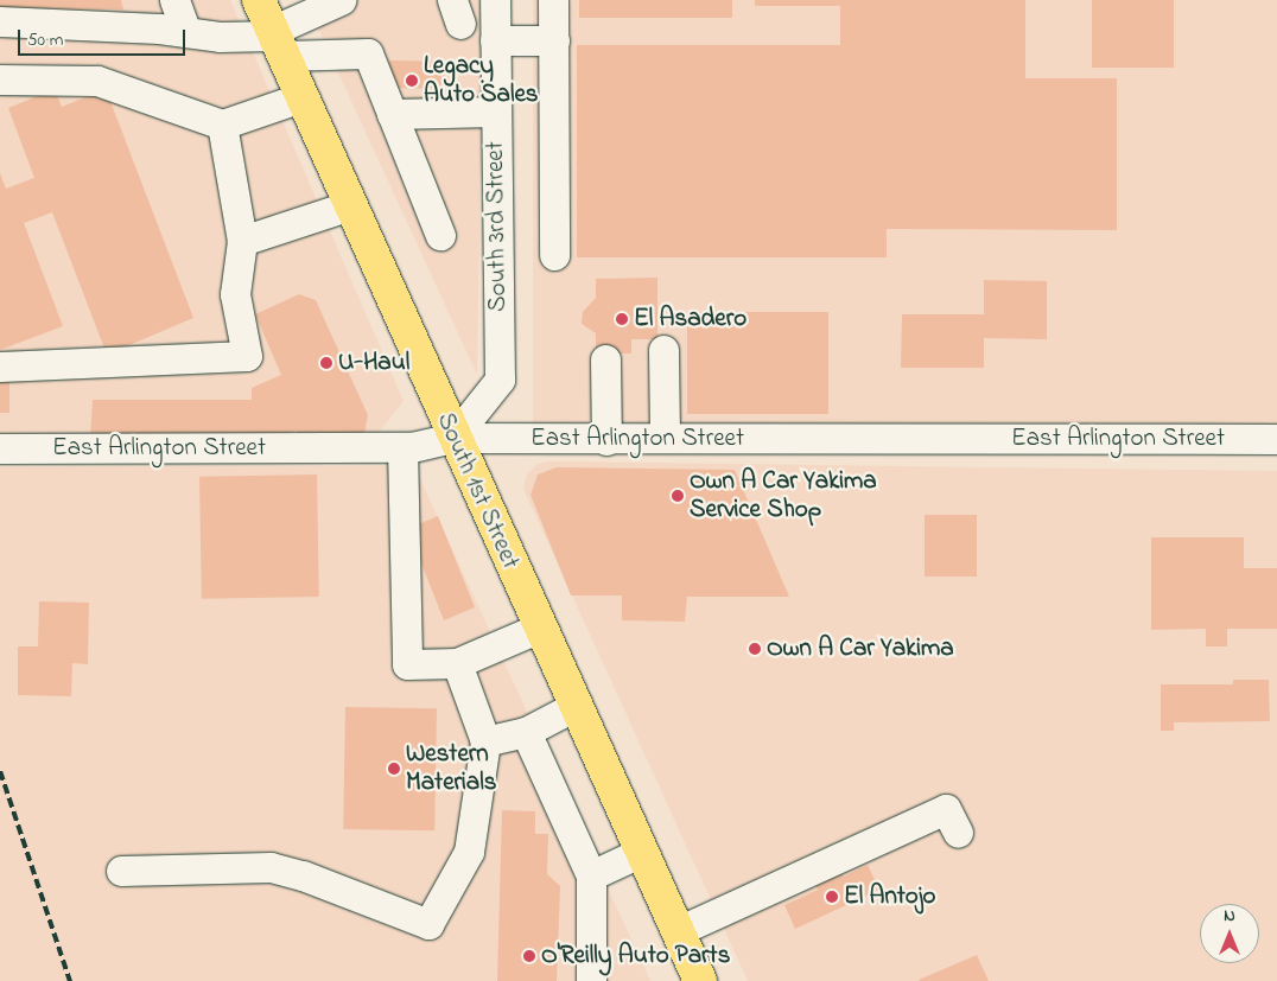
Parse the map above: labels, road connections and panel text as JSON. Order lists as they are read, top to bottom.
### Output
{
  "streets": {
    "main road": ["South 1st Street"],
    "street": ["South 3rd Street", "East Arlington Street"]
  },
  "crossings": [
    ["South 3rd Street", "East Arlington Street"],
    ["South 3rd Street", "South 1st Street"],
    ["East Arlington Street", "South 1st Street"]
  ],
  "places": [
    "Legacy Auto Sales",
    "El Asadero",
    "U-Haul",
    "Own A Car Yakima Service Shop",
    "Own A Car Yakima",
    "Western Materials",
    "El Antojo",
    "O'Reilly Auto Parts"
  ],
  "scale_bar": "50 m",
  "north": "top"
}
